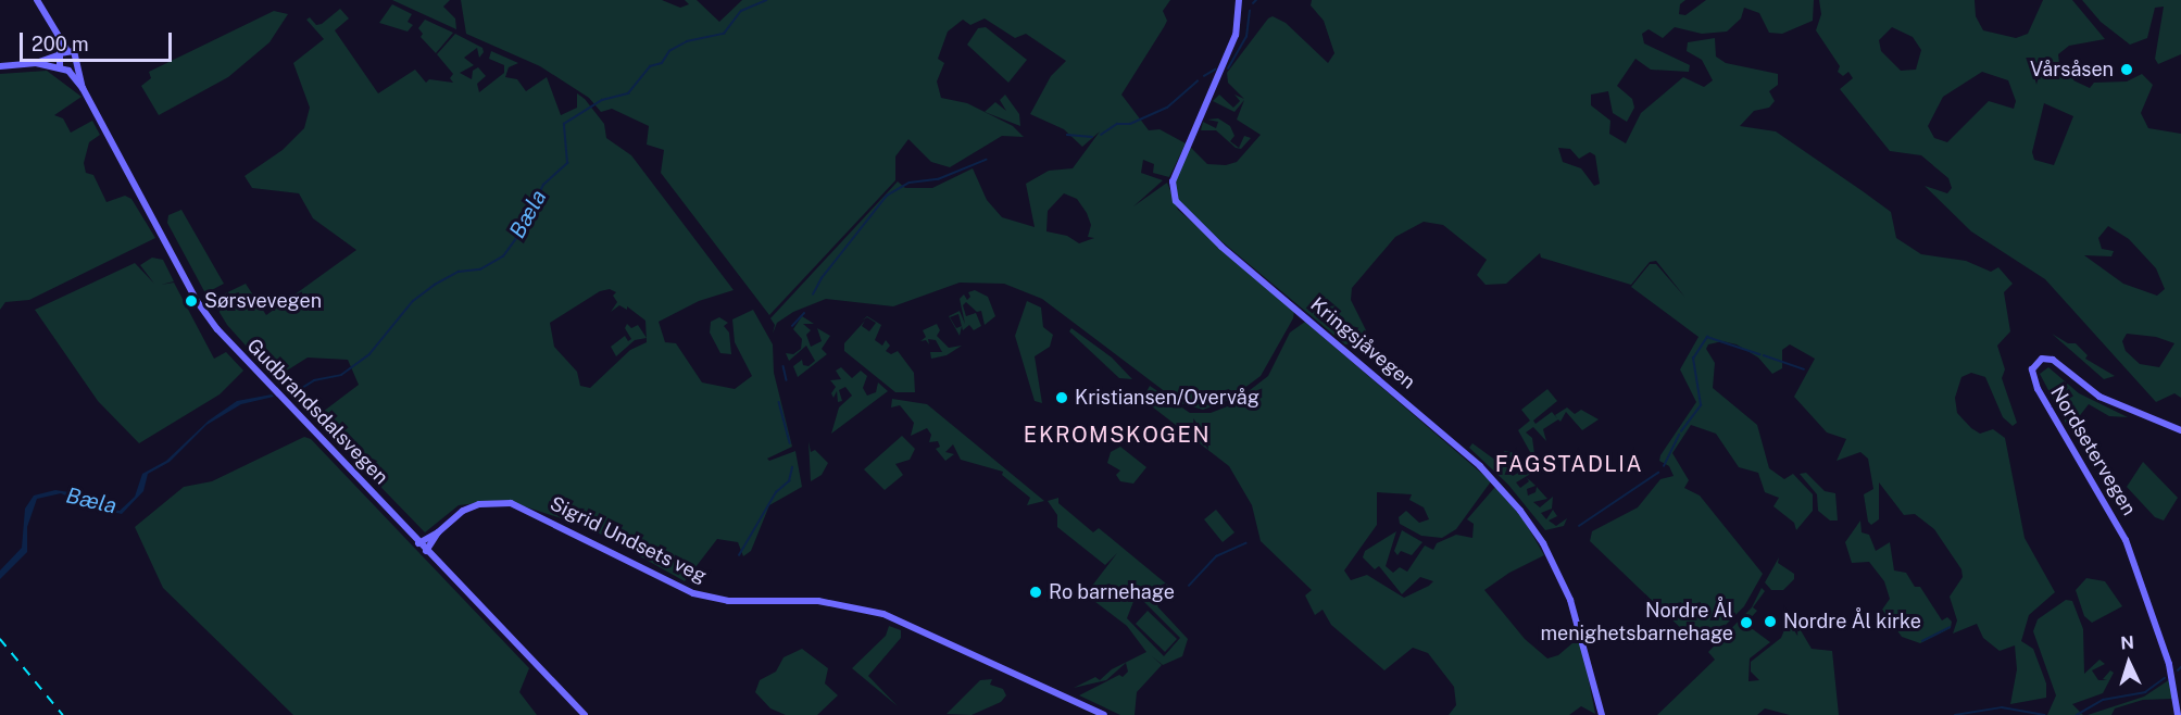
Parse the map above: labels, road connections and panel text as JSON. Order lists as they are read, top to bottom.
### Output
{
  "streets": {
    "street": [
      "Kringsjåvegen",
      "Gudbrandsdalsvegen",
      "Nordsetervegen",
      "Sigrid Undsets veg"
    ]
  },
  "crossings": [
    ["Gudbrandsdalsvegen", "Sigrid Undsets veg"]
  ],
  "districts": ["EKROMSKOGEN", "FAGSTADLIA"],
  "water": ["Bæla"],
  "places": [
    "Vårsåsen",
    "Sørsvevegen",
    "Kristiansen/Overvåg",
    "Ro barnehage",
    "Nordre Ål kirke",
    "Nordre Ål menighetsbarnehage"
  ],
  "scale_bar": "200 m",
  "north": "top"
}
